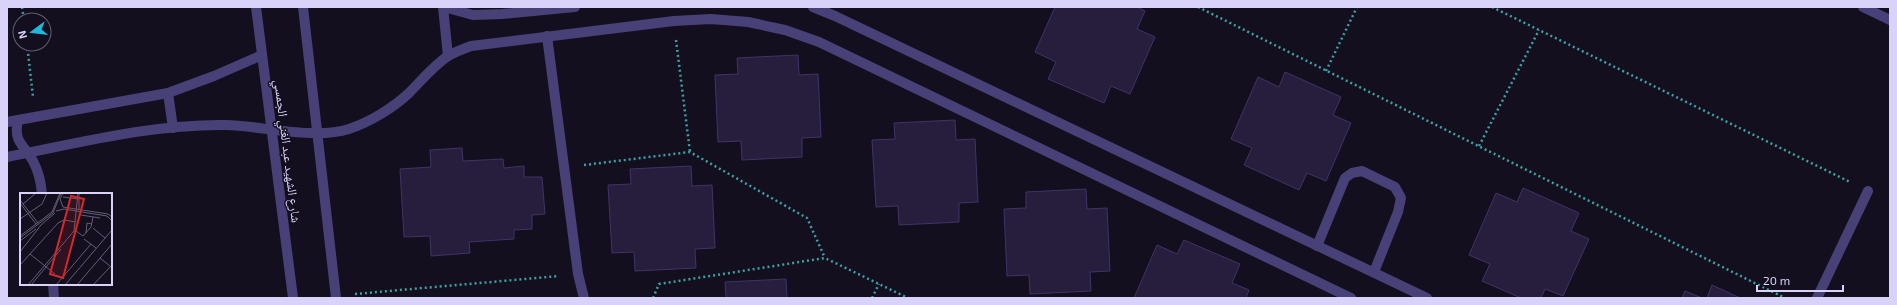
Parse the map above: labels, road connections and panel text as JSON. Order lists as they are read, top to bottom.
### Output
{
  "streets": {
    "street": ["شارع الشهيد عبد الغني الجمسي"]
  },
  "scale_bar": "20 m",
  "north": "left"
}
